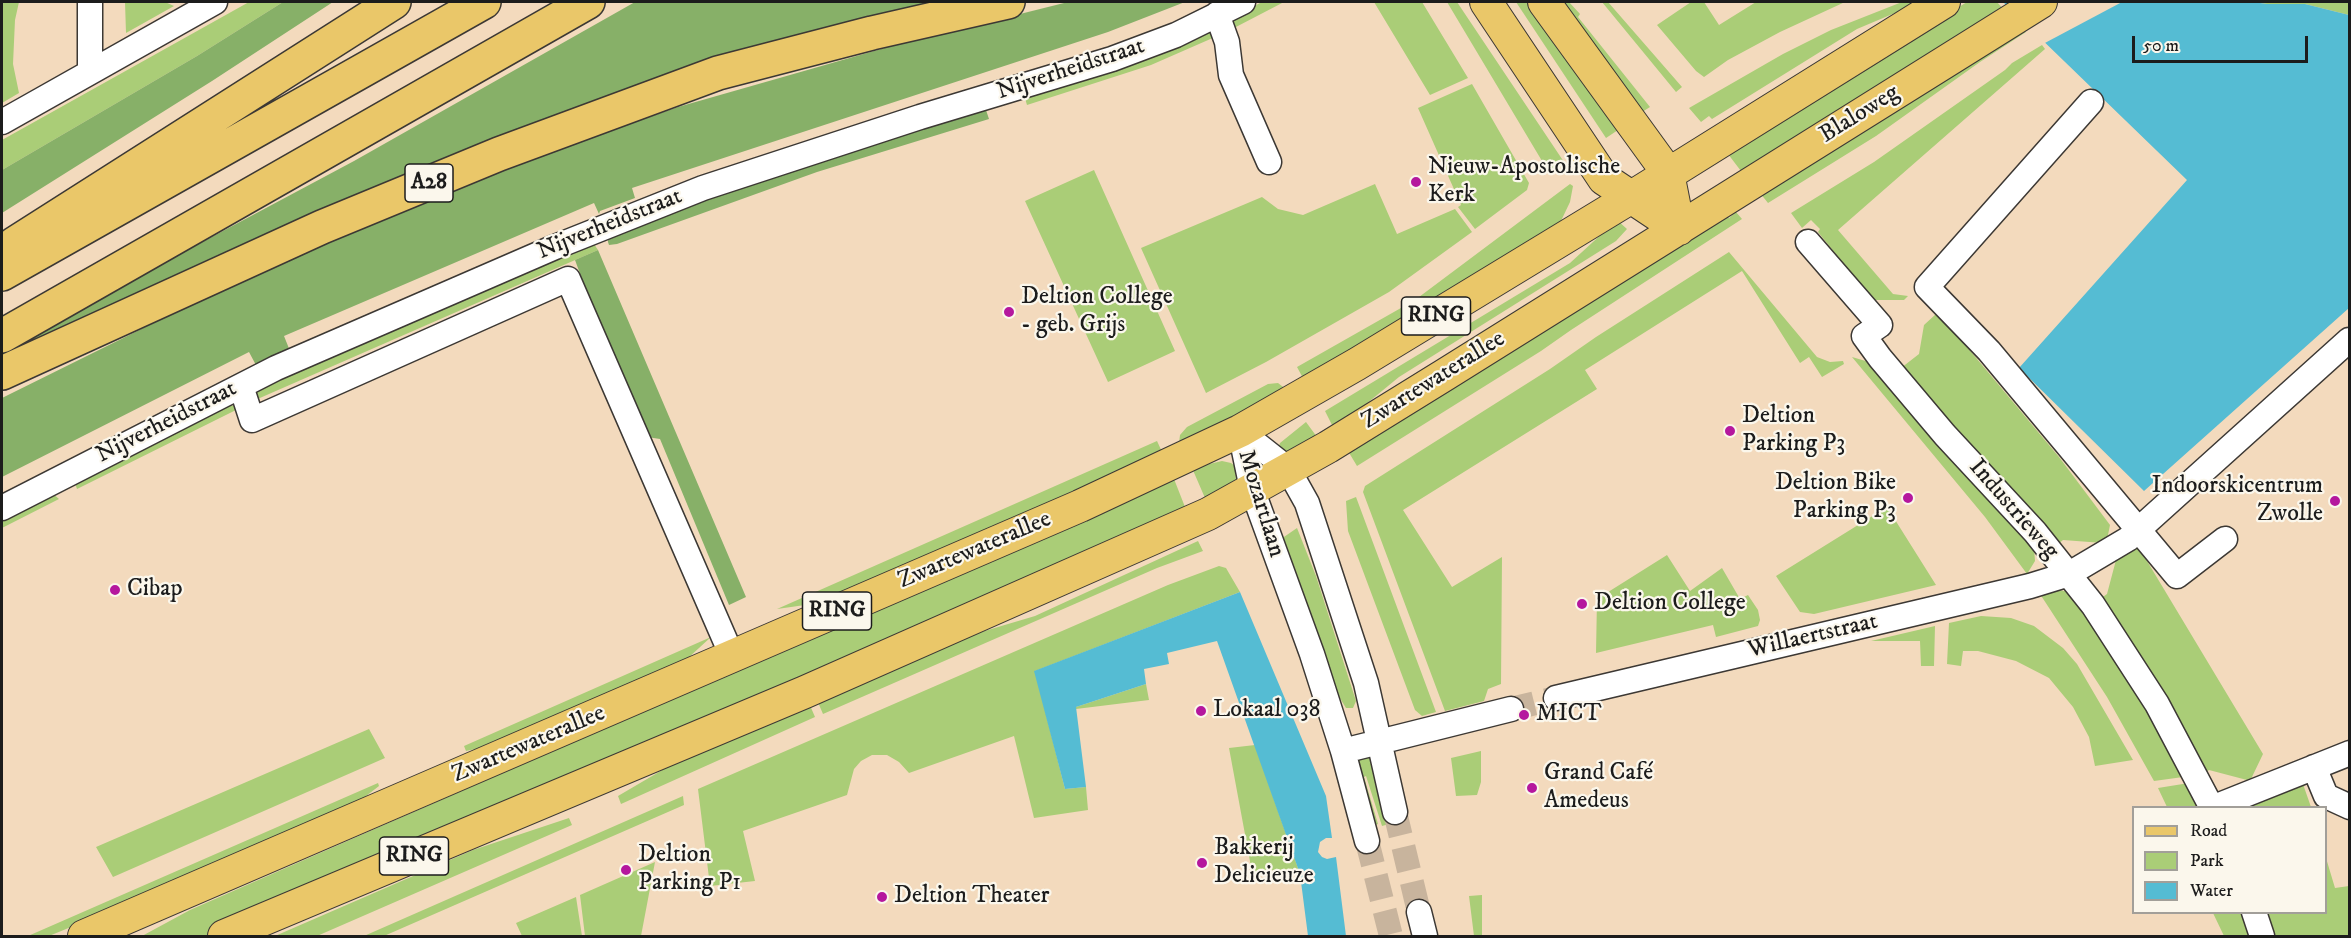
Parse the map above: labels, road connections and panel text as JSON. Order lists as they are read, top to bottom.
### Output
{
  "streets": {
    "highway": ["A28"],
    "main road": ["Blaloweg", "RING", "Zwartewaterallee"],
    "street": [
      "Nijverheidstraat",
      "Mozartlaan",
      "Industrieweg",
      "Willaertstraat"
    ]
  },
  "crossings": [
    ["Blaloweg", "Zwartewaterallee"],
    ["RING", "Zwartewaterallee"],
    ["Zwartewaterallee", "Mozartlaan"],
    ["Industrieweg", "Willaertstraat"]
  ],
  "places": [
    "Nieuw-Apostolische Kerk",
    "Deltion College - geb. Grijs",
    "Deltion Parking P3",
    "Deltion Bike Parking P3",
    "Indoorskicentrum Zwolle",
    "Cibap",
    "Deltion College",
    "Lokaal 038",
    "MICT",
    "Grand Café Amedeus",
    "Bakkerij Delicieuze",
    "Deltion Parking P1",
    "Deltion Theater"
  ],
  "legend": ["Road", "Park", "Water"],
  "scale_bar": "50 m"
}
